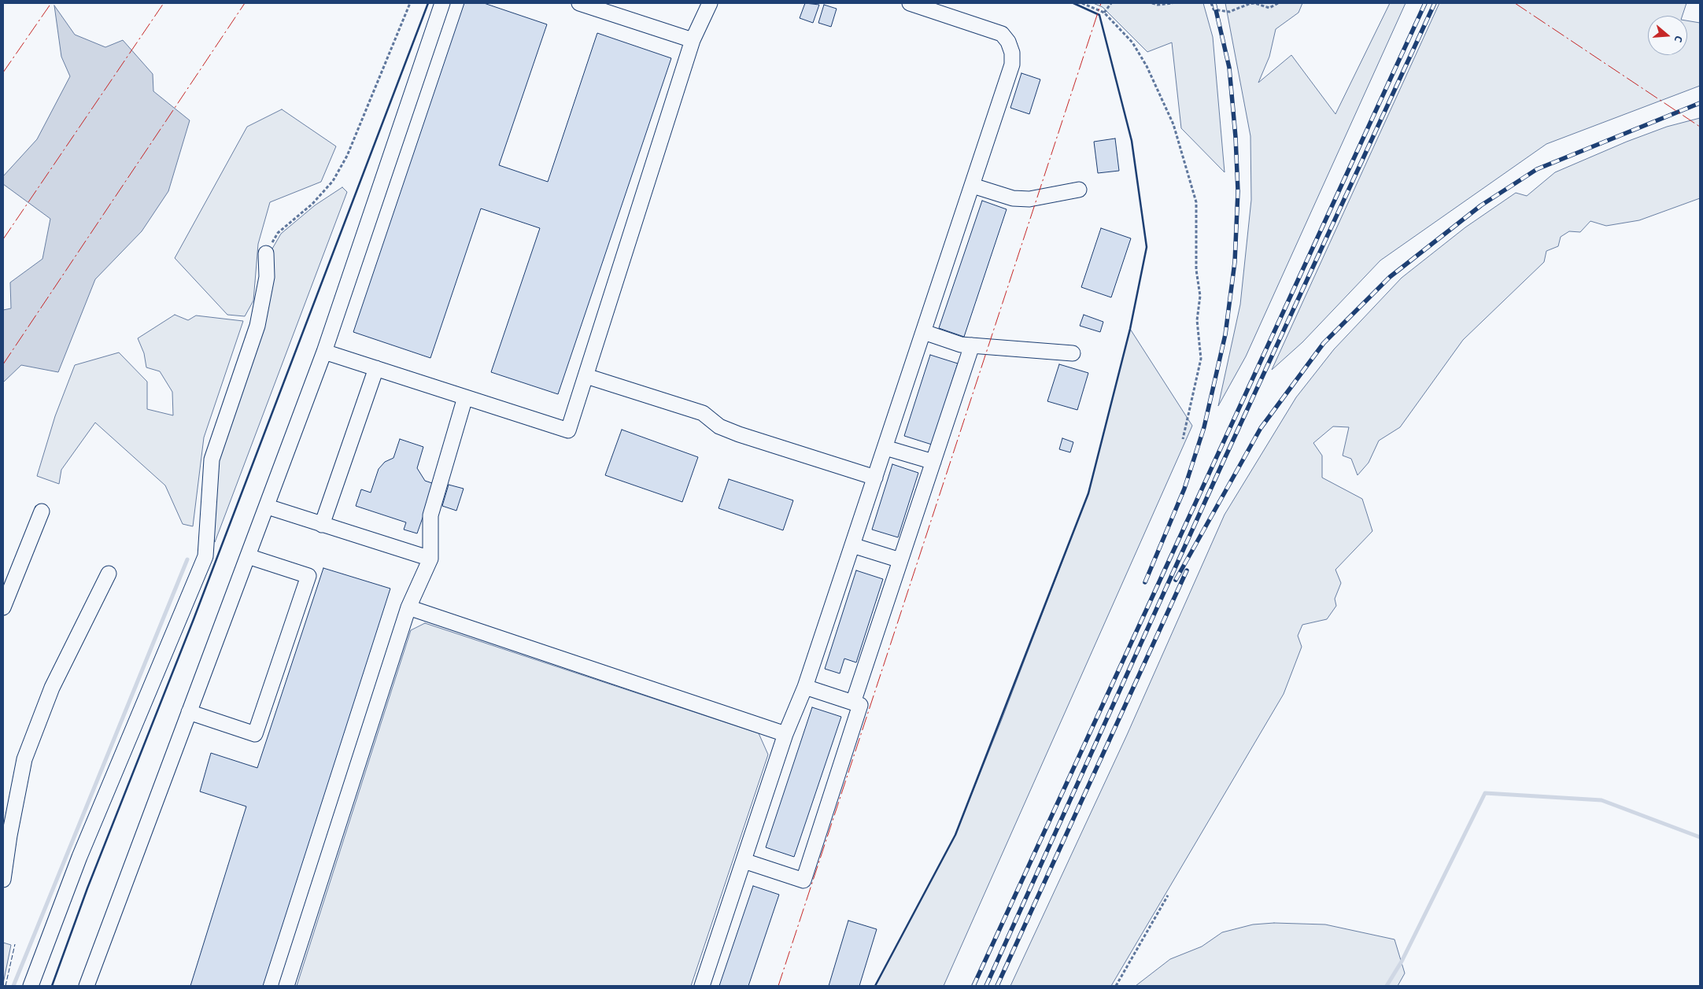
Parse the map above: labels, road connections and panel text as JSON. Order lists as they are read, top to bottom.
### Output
{
  "north": "right"
}
